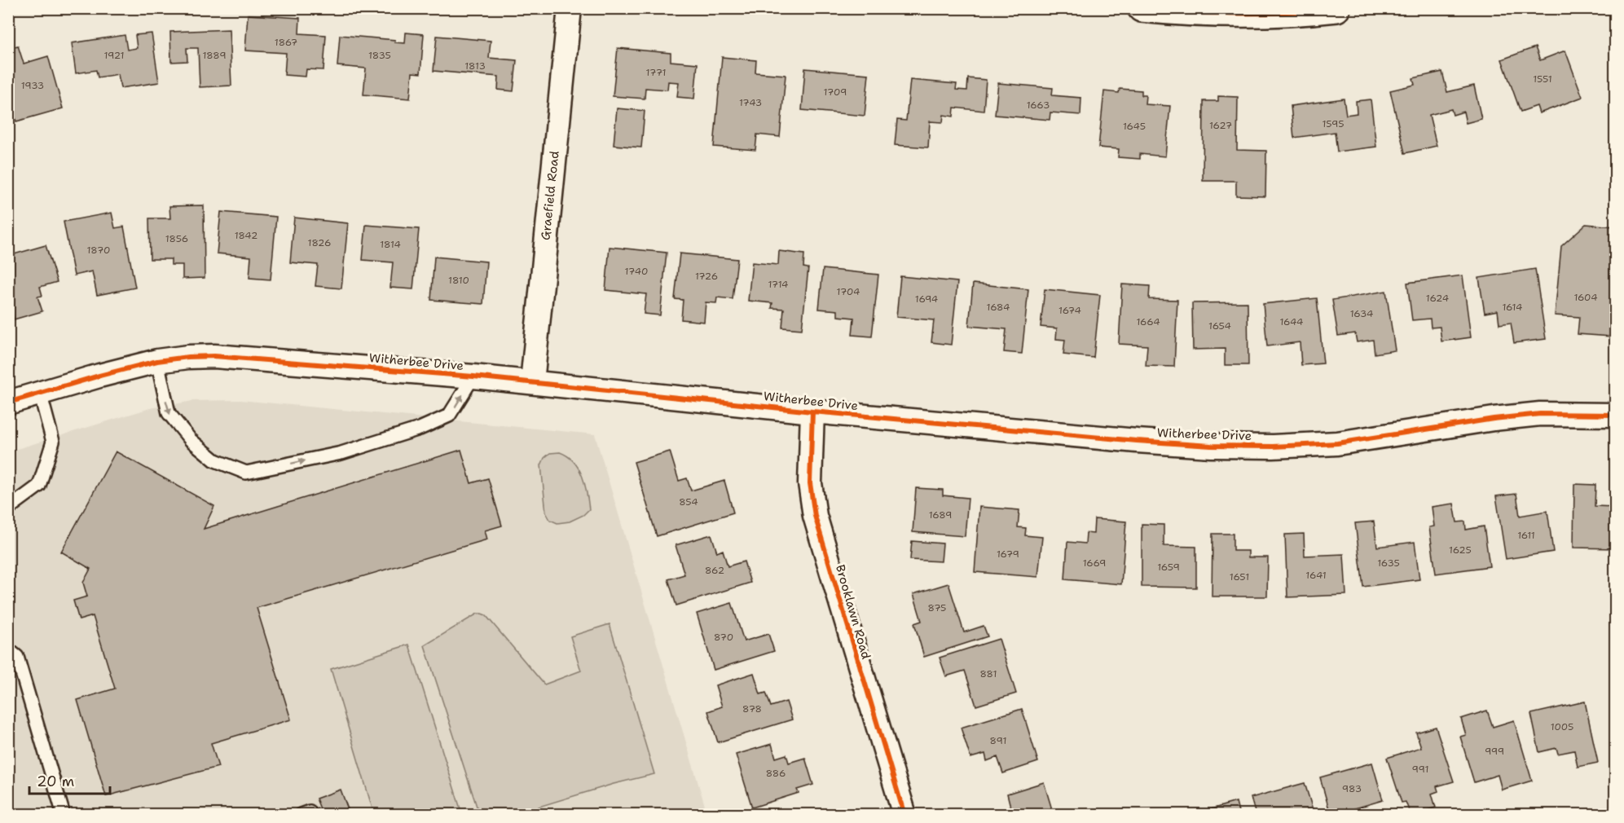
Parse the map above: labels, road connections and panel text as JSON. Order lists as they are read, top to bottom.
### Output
{
  "streets": {
    "street": ["Graefield Road", "Witherbee Drive", "Brooklawn Road"]
  },
  "crossings": [
    ["Graefield Road", "Witherbee Drive"],
    ["Witherbee Drive", "Brooklawn Road"]
  ],
  "house_numbers": [
    "1867",
    "1921",
    "1889",
    "1835",
    "1813",
    "1771",
    "1551",
    "1933",
    "1709",
    "1743",
    "1663",
    "1595",
    "1627",
    "1645",
    "1842",
    "1856",
    "1826",
    "1814",
    "1870",
    "1740",
    "1726",
    "1810",
    "1714",
    "1704",
    "1604",
    "1624",
    "1694",
    "1684",
    "1614",
    "1674",
    "1634",
    "1664",
    "1644",
    "1654",
    "854",
    "1689",
    "1611",
    "1625",
    "1679",
    "1669",
    "1635",
    "1659",
    "862",
    "1641",
    "1651",
    "875",
    "870",
    "881",
    "878",
    "1005",
    "891",
    "999",
    "991",
    "886",
    "983"
  ],
  "scale_bar": "20 m"
}
